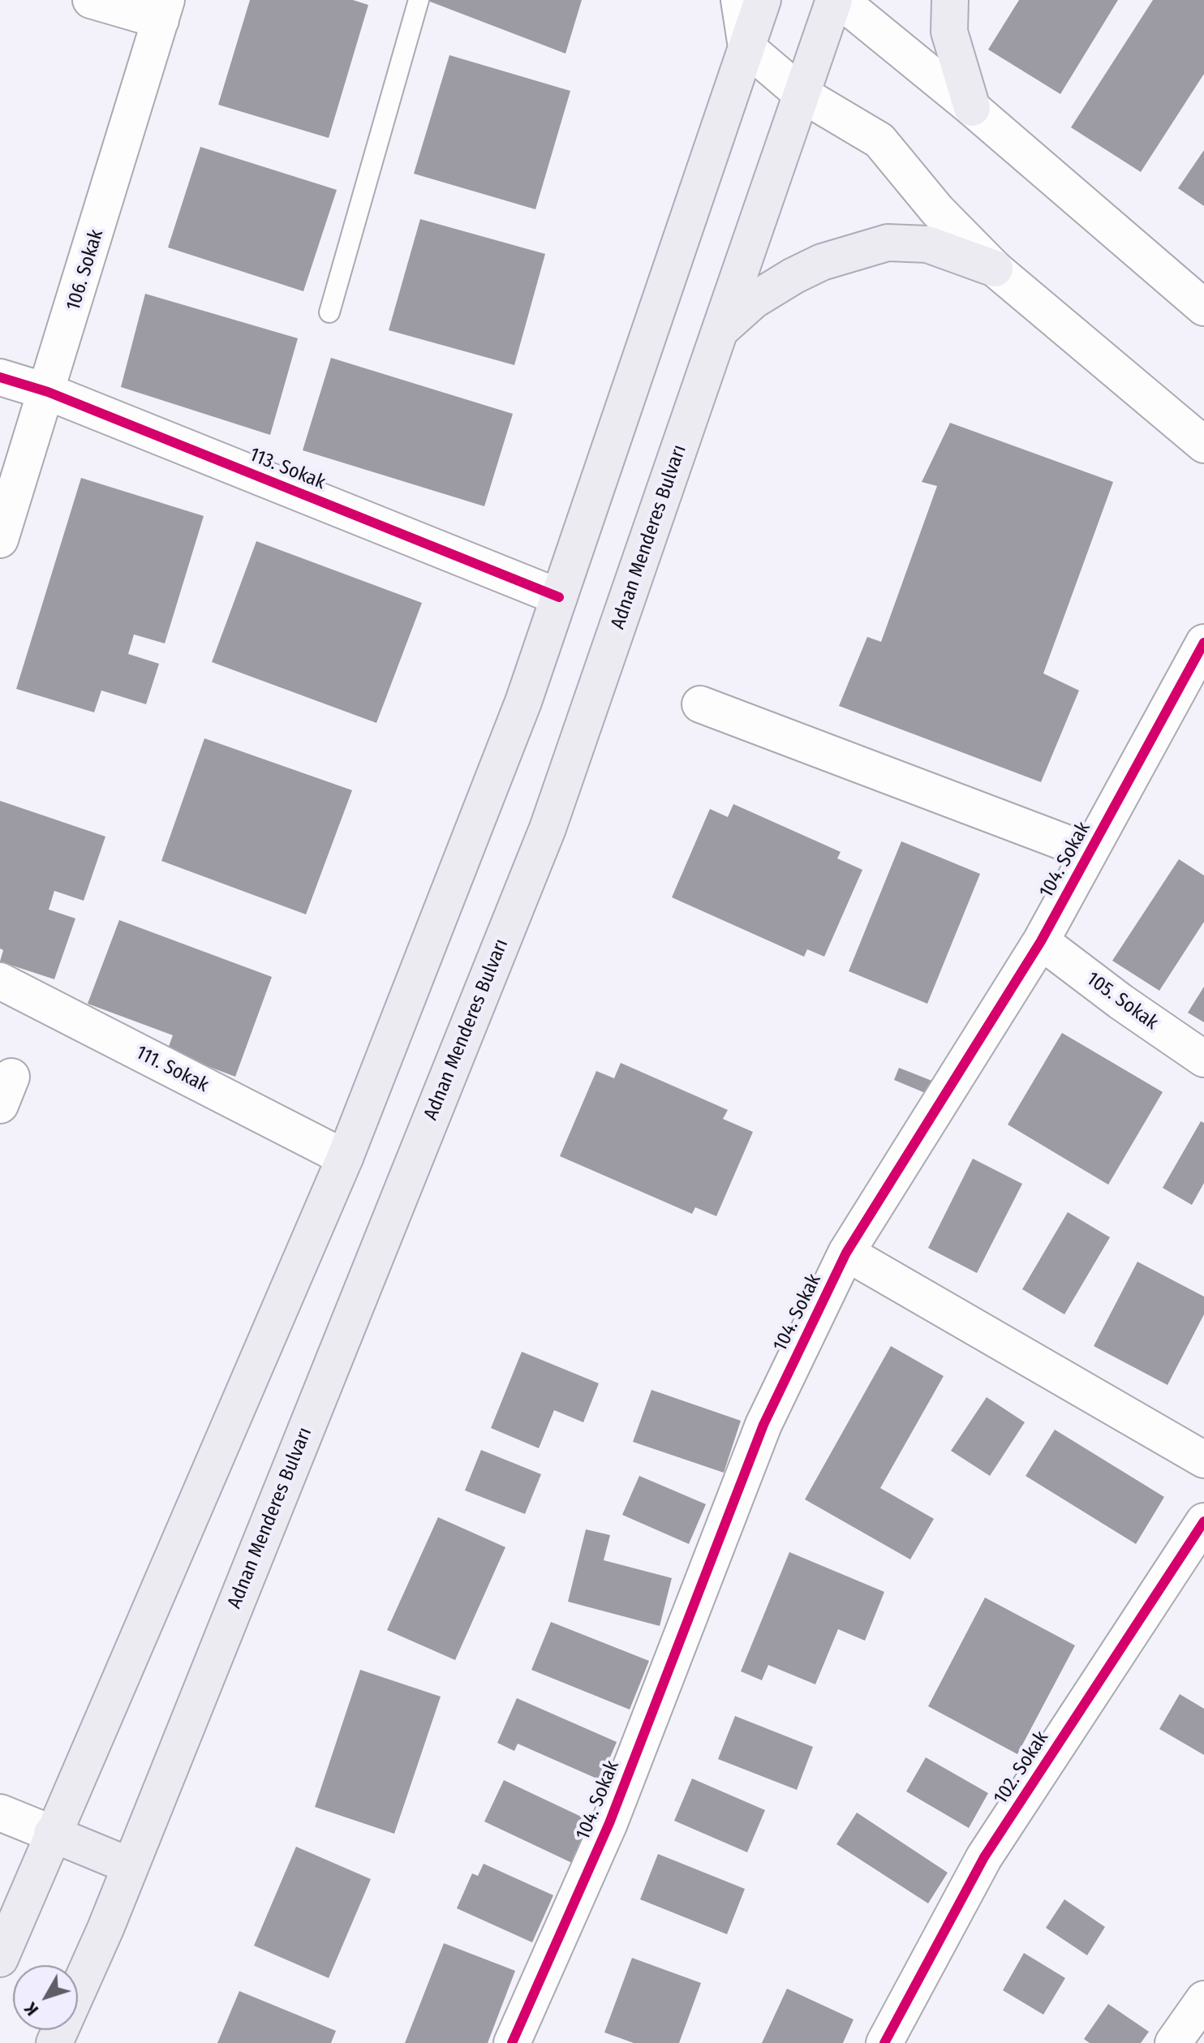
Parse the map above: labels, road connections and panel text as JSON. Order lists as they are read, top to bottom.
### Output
{
  "streets": {
    "main road": ["Adnan Menderes Bulvarı"],
    "street": [
      "106. Sokak",
      "113. Sokak",
      "104. Sokak",
      "105. Sokak",
      "111. Sokak",
      "102. Sokak"
    ]
  },
  "crossings": [
    ["106. Sokak", "113. Sokak"],
    ["104. Sokak", "105. Sokak"]
  ],
  "north": "bottom left"
}
